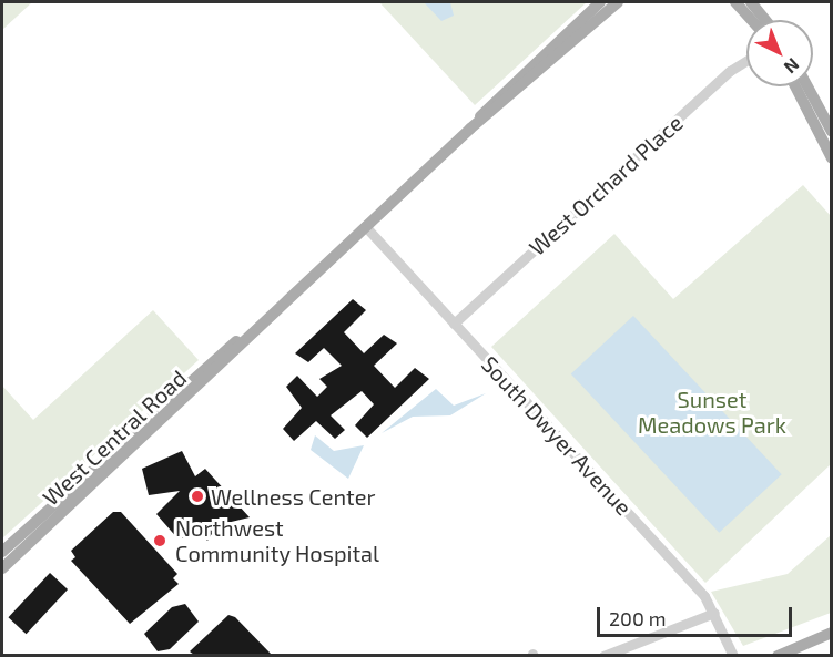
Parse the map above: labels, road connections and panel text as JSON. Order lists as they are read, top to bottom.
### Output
{
  "streets": {
    "main road": ["West Central Road"],
    "street": ["West Orchard Place", "South Dwyer Avenue"]
  },
  "crossings": [
    ["West Orchard Place", "South Dwyer Avenue"],
    ["South Dwyer Avenue", "West Central Road"]
  ],
  "parks": ["Sunset Meadows Park"],
  "places": ["Wellness Center", "Northwest Community Hospital"],
  "scale_bar": "200 m",
  "north": "bottom right"
}
